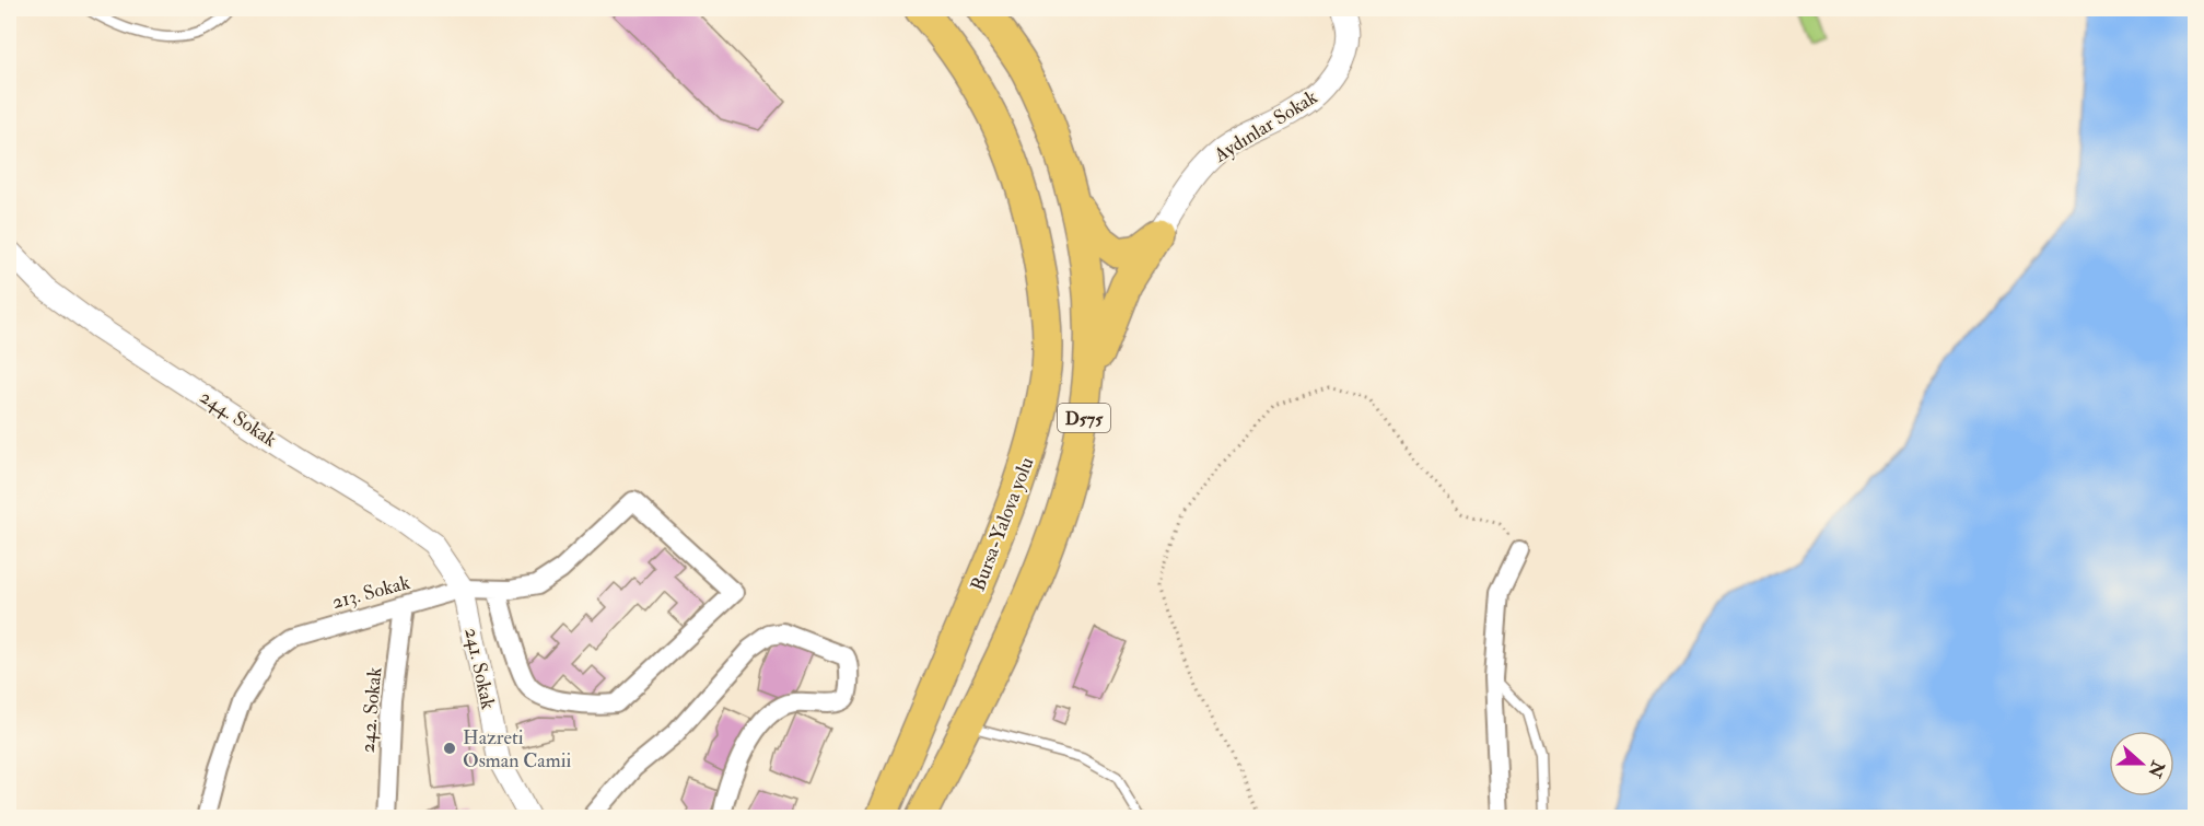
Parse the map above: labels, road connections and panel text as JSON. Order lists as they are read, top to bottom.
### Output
{
  "streets": {
    "highway": ["D575", "Bursa-Yalova yolu"],
    "street": [
      "Aydınlar Sokak",
      "244. Sokak",
      "213. Sokak",
      "241. Sokak",
      "242. Sokak"
    ]
  },
  "crossings": [
    ["244. Sokak", "213. Sokak"],
    ["244. Sokak", "241. Sokak"],
    ["213. Sokak", "241. Sokak"],
    ["213. Sokak", "242. Sokak"]
  ],
  "places": ["Hazreti Osman Camii"],
  "north": "right"
}
